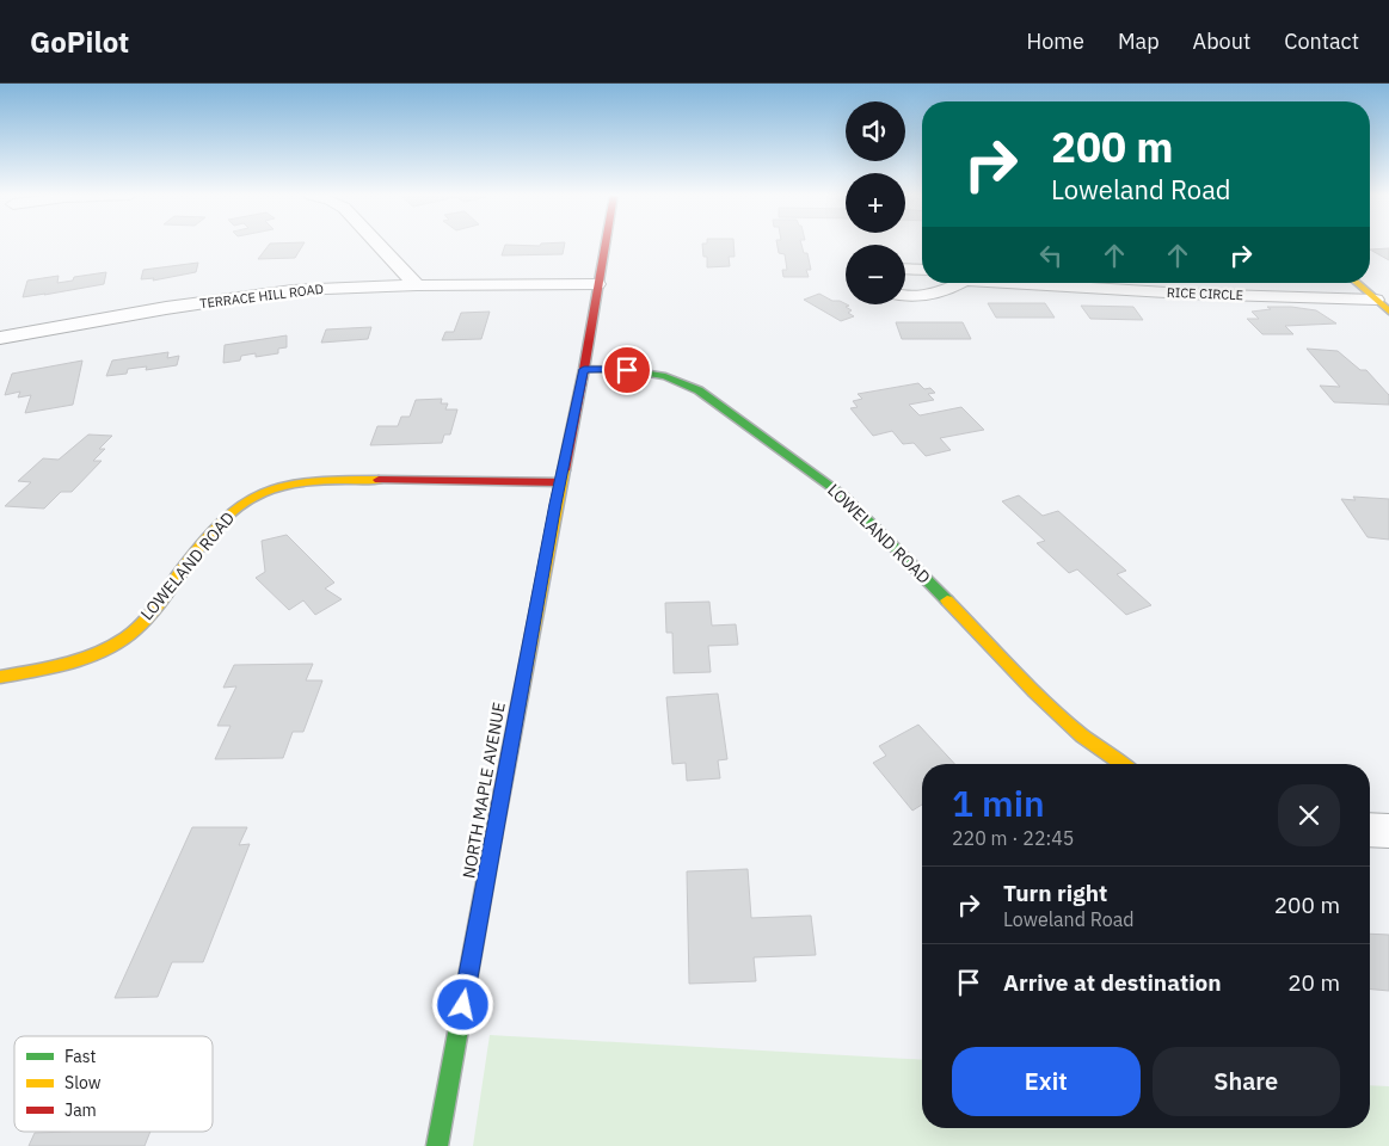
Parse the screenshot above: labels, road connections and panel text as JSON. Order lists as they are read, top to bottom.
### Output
{
  "streets": {
    "street": [
      "RICE CIRCLE",
      "TERRACE HILL ROAD",
      "LOWELAND ROAD",
      "NORTH MAPLE AVENUE"
    ]
  },
  "crossings": [
    ["TERRACE HILL ROAD", "NORTH MAPLE AVENUE"],
    ["LOWELAND ROAD", "NORTH MAPLE AVENUE"]
  ],
  "legend": ["Fast", "Slow", "Jam"],
  "page": {
    "header": "GoPilot",
    "nav": [
      "Home",
      "Map",
      "About",
      "Contact"
    ],
    "map_buttons": ["+", "−"],
    "turn": ["200 m", "Loweland Road"],
    "heading": ["1 min", "220 m · 22:45"],
    "list": [
      {
        "name": "Turn right",
        "note": "Loweland Road",
        "value": "200 m"
      },
      {
        "name": "Arrive at destination",
        "value": "20 m"
      }
    ],
    "buttons": ["Exit", "Share"]
  }
}
